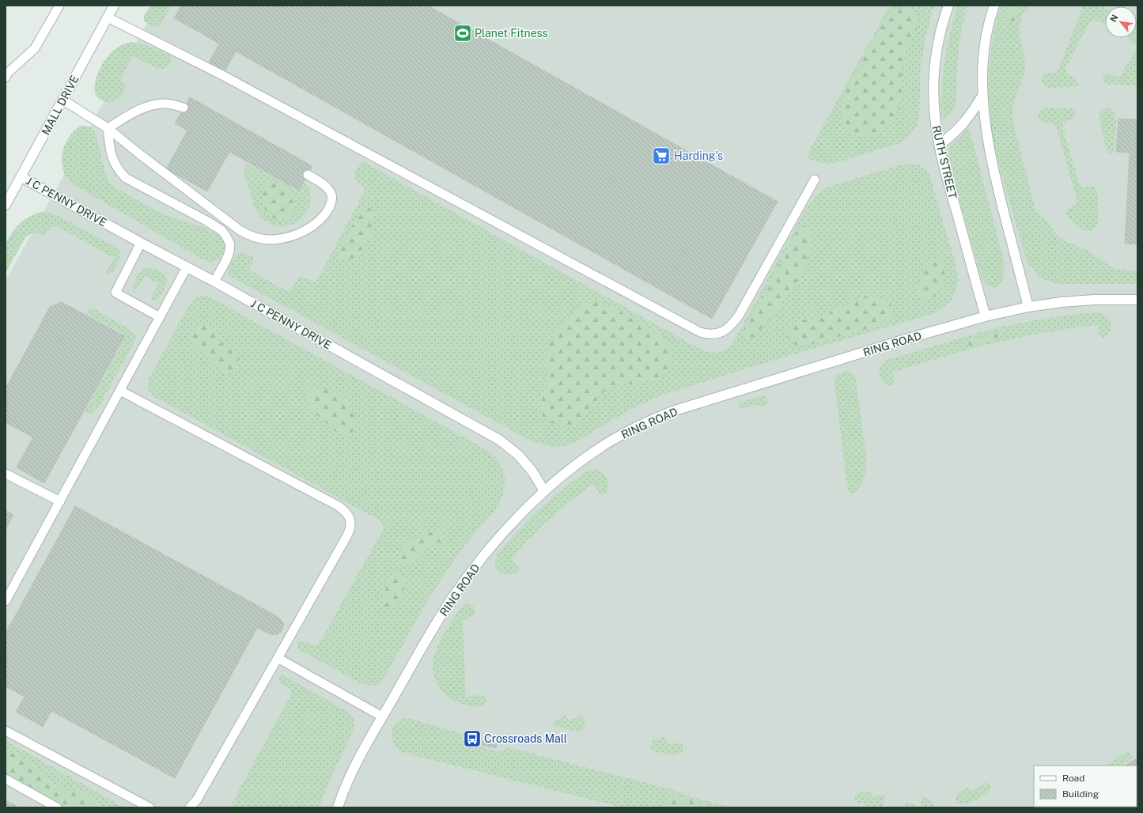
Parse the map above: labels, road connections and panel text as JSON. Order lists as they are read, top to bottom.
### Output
{
  "streets": {
    "street": [
      "MALL DRIVE",
      "RUTH STREET",
      "J C PENNY DRIVE",
      "RING ROAD"
    ]
  },
  "crossings": [
    ["MALL DRIVE", "J C PENNY DRIVE"],
    ["RUTH STREET", "RING ROAD"],
    ["J C PENNY DRIVE", "RING ROAD"]
  ],
  "places": {
    "sports": ["Planet Fitness"],
    "supermarket": ["Harding's"],
    "bus stop": ["Crossroads Mall"]
  },
  "legend": ["Road", "Building"],
  "north": "top left"
}
